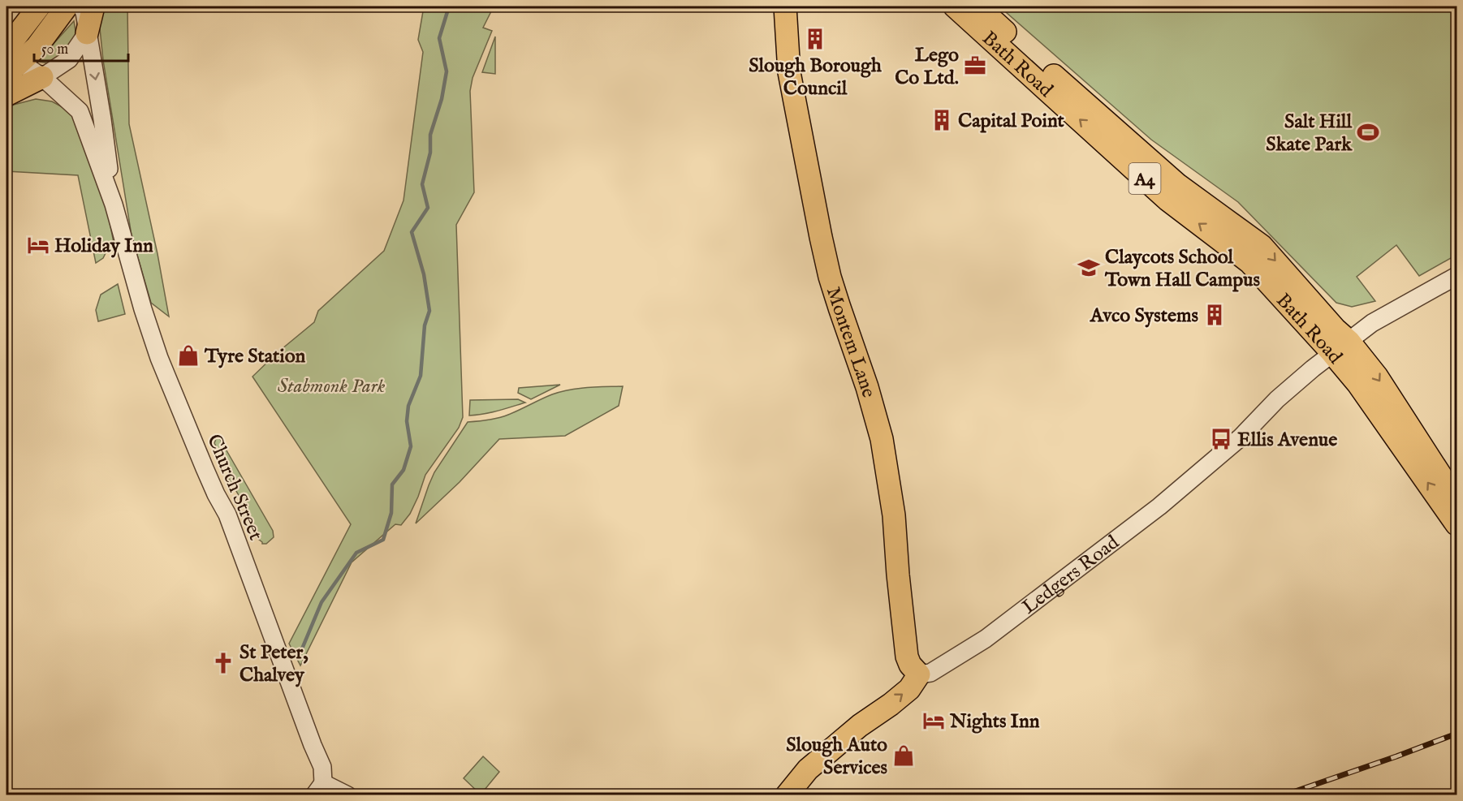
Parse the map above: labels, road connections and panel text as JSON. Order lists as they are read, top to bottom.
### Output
{
  "streets": {
    "main road": ["Bath Road", "A4", "Montem Lane"],
    "street": ["Church Street", "Ledgers Road"]
  },
  "crossings": [
    ["Bath Road", "Ledgers Road"],
    ["Montem Lane", "Ledgers Road"]
  ],
  "parks": ["Stabmonk Park"],
  "places": {
    "building": ["Slough Borough Council", "Capital Point", "Avco Systems"],
    "office": ["Lego Co Ltd."],
    "sports": ["Salt Hill Skate Park"],
    "hotel": ["Holiday Inn", "Nights Inn"],
    "school or university": ["Claycots School Town Hall Campus"],
    "shop": ["Tyre Station", "Slough Auto Services"],
    "bus stop": ["Ellis Avenue"],
    "church": ["St Peter, Chalvey"]
  },
  "scale_bar": "50 m"
}
